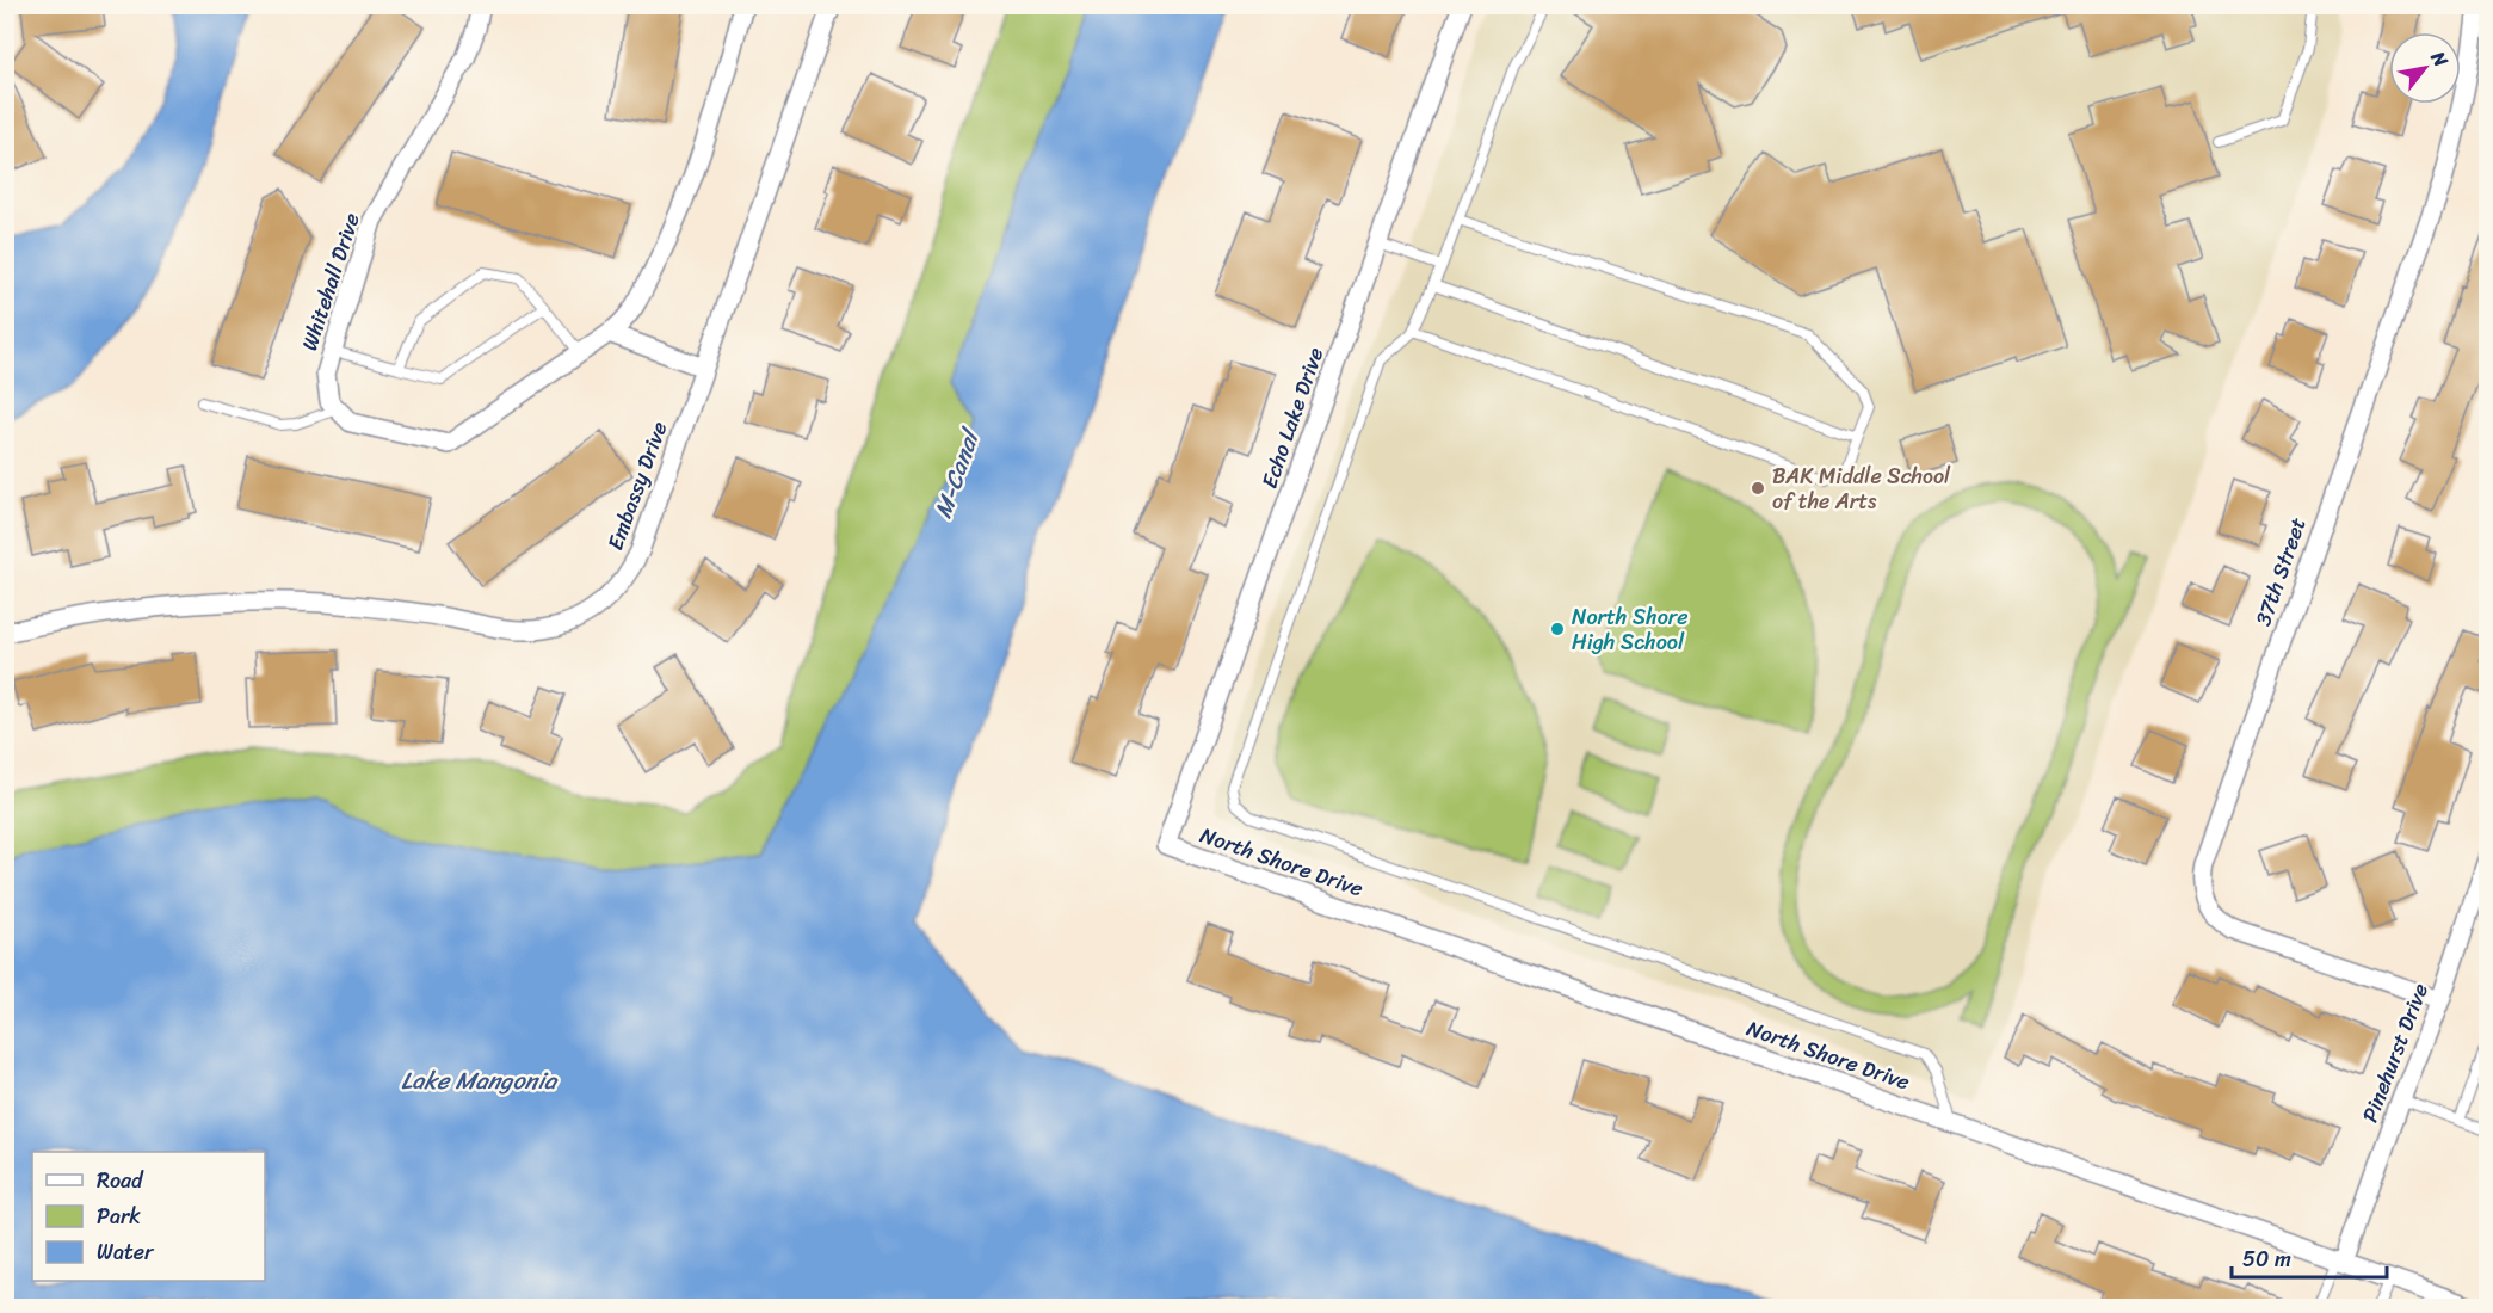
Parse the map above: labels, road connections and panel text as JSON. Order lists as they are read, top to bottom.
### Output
{
  "streets": {
    "street": [
      "Whitehall Drive",
      "Echo Lake Drive",
      "Embassy Drive",
      "37th Street",
      "North Shore Drive",
      "Pinehurst Drive"
    ]
  },
  "crossings": [
    ["Echo Lake Drive", "North Shore Drive"],
    ["37th Street", "Pinehurst Drive"],
    ["North Shore Drive", "Pinehurst Drive"]
  ],
  "water": ["M-Canal", "Lake Mangonia"],
  "places": ["BAK Middle School of the Arts", "North Shore High School"],
  "legend": ["Road", "Park", "Water"],
  "scale_bar": "50 m",
  "north": "top right"
}
